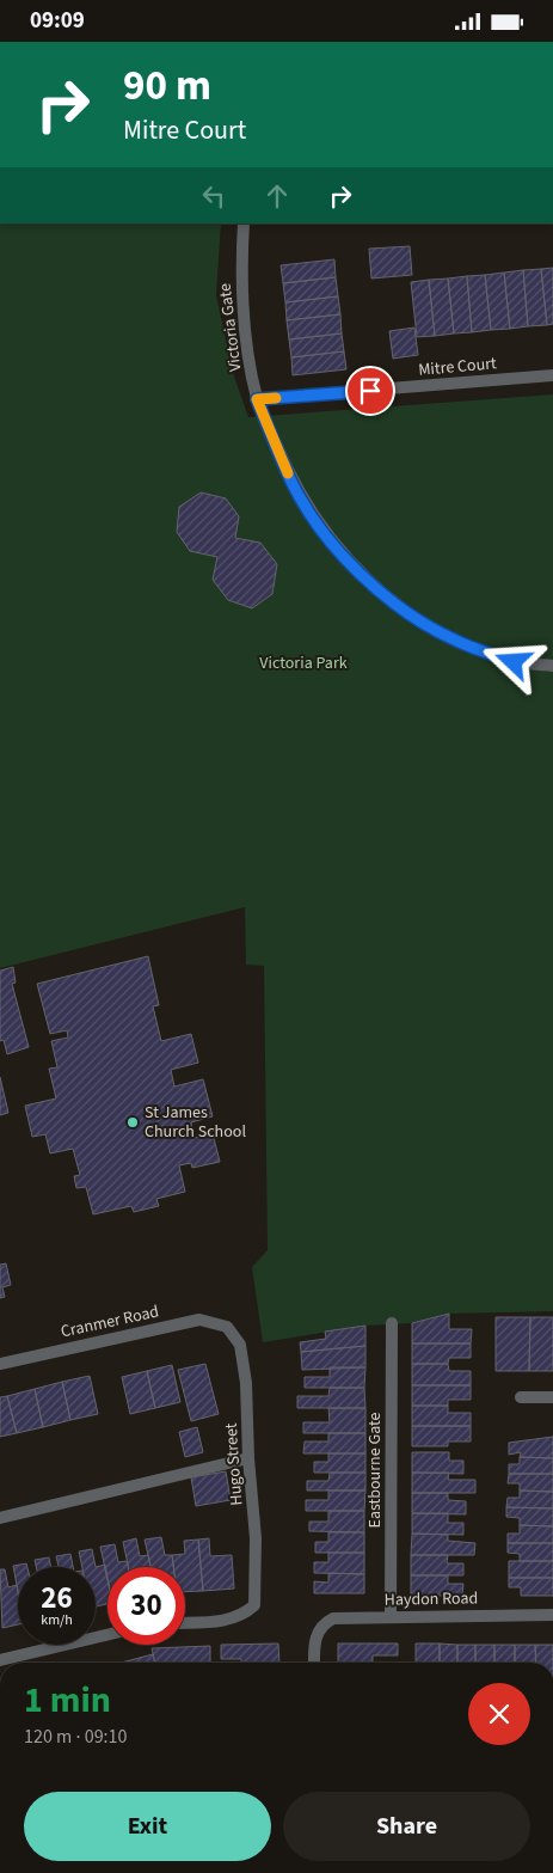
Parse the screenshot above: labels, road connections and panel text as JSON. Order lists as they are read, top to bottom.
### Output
{
  "streets": {
    "street": [
      "Victoria Gate",
      "Mitre Court",
      "Cranmer Road",
      "Hugo Street",
      "Eastbourne Gate",
      "Haydon Road"
    ]
  },
  "crossings": [
    ["Victoria Gate", "Mitre Court"],
    ["Cranmer Road", "Hugo Street"],
    ["Eastbourne Gate", "Haydon Road"]
  ],
  "parks": ["Victoria Park"],
  "places": ["St James Church School"],
  "page": {
    "status": "09:09",
    "turn": ["90 m", "Mitre Court"],
    "speed": "26 km/h",
    "limit": "30",
    "heading": ["1 min", "120 m · 09:10"],
    "buttons": ["Exit", "Share"]
  }
}
